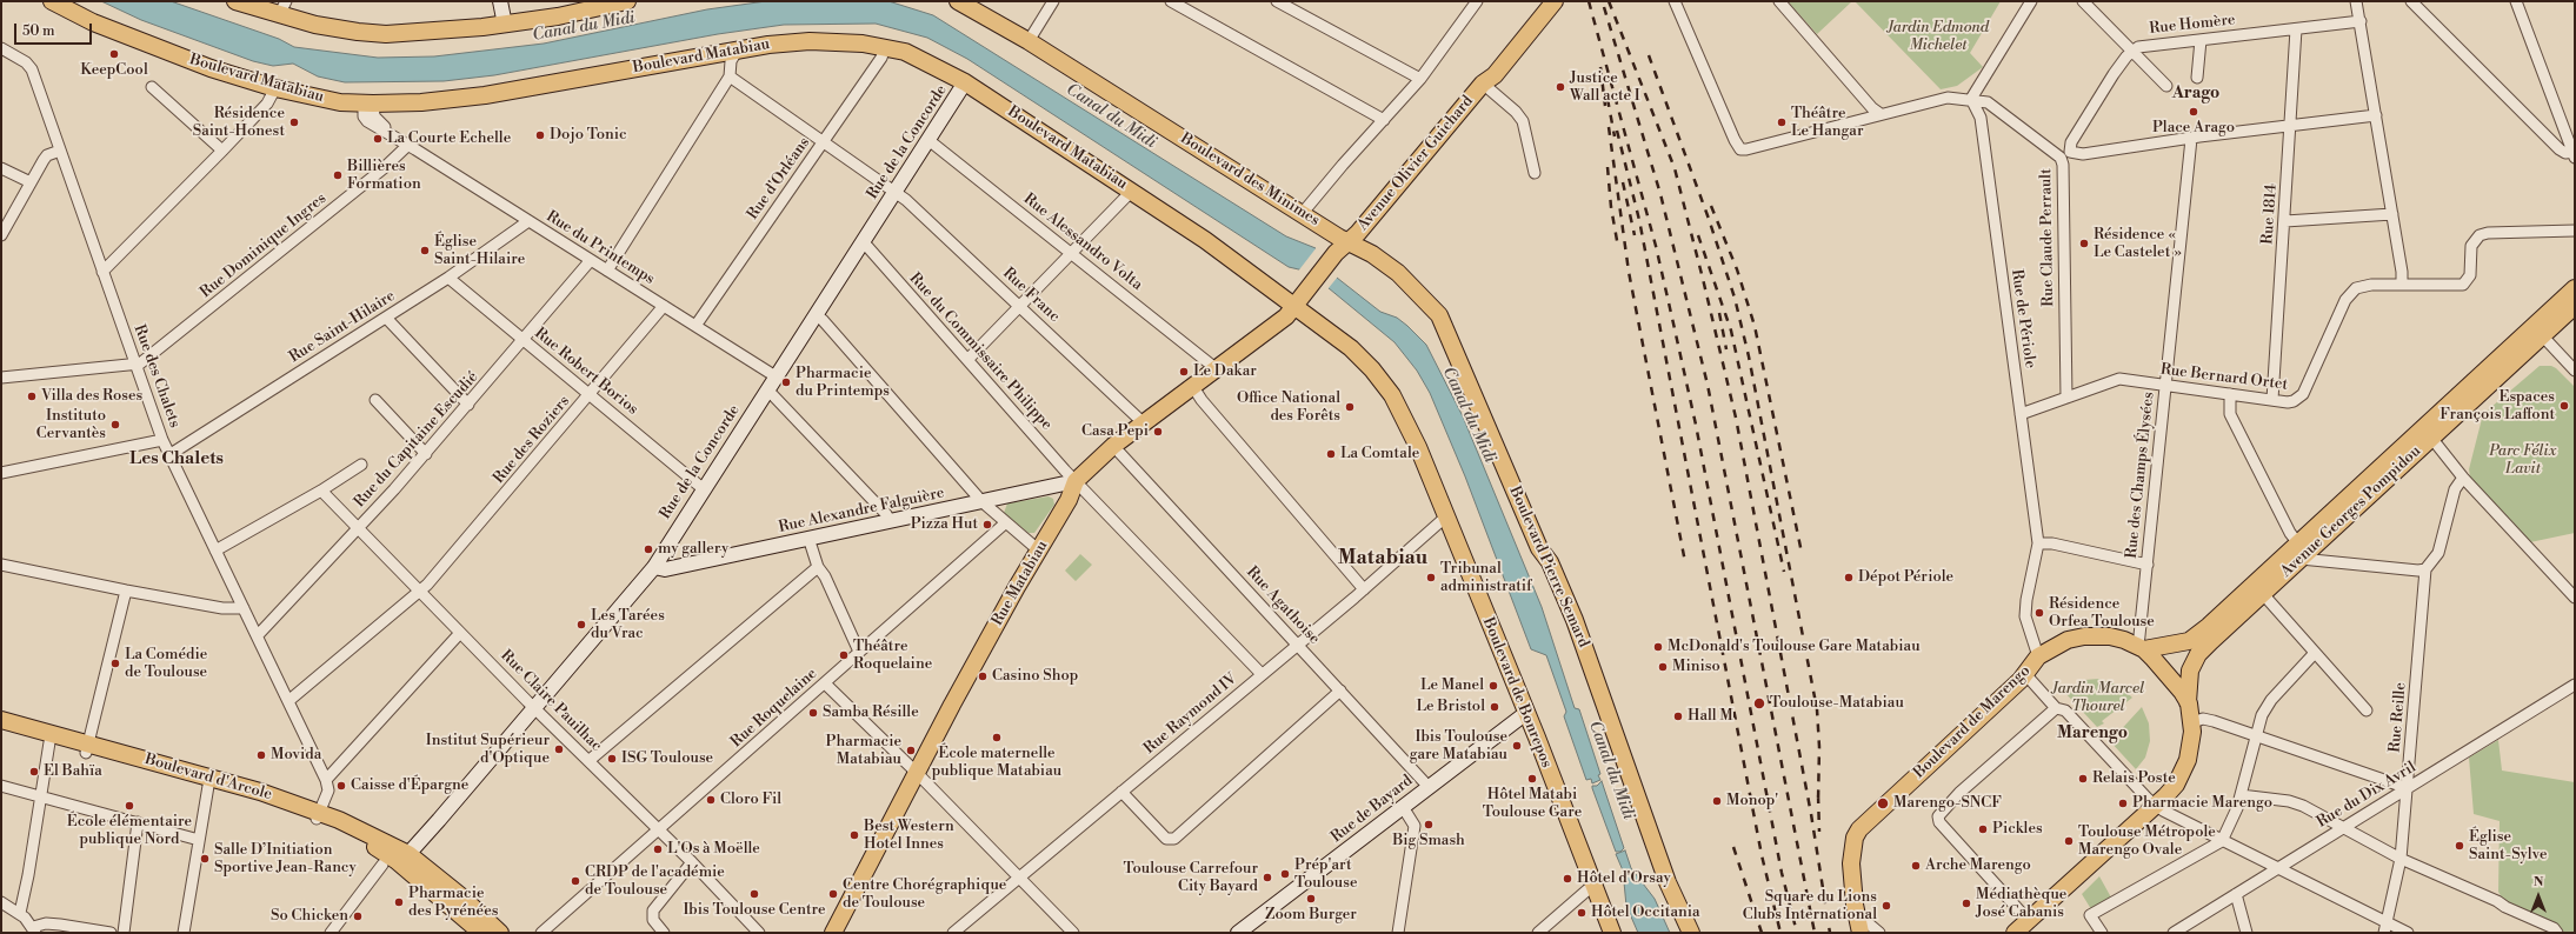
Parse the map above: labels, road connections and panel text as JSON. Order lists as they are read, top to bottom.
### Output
{
  "streets": {
    "main road": [
      "Boulevard Matabiau",
      "Avenue Olivier Guichard",
      "Boulevard des Minimes",
      "Avenue Georges Pompidou",
      "Boulevard Pierre Semard",
      "Rue Matabiau",
      "Boulevard de Bonrepos",
      "Boulevard de Marengo",
      "Boulevard d'Arcole"
    ],
    "street": [
      "Rue Homère",
      "Rue de la Concorde",
      "Rue d'Orléans",
      "Rue 1814",
      "Rue Claude Perrault",
      "Rue Alessandro Volta",
      "Rue Dominique Ingres",
      "Rue du Printemps",
      "Rue Franc",
      "Rue de Périole",
      "Rue Saint-Hilaire",
      "Rue du Commissaire Philippe",
      "Rue Robert Borios",
      "Rue des Chalets",
      "Rue Bernard Ortet",
      "Rue du Capitaine Escudié",
      "Rue des Roziers",
      "Rue des Champs Élysées",
      "Rue Alexandre Falguière",
      "Rue Agathoise",
      "Rue Claire Pauilhac",
      "Rue Roquelaine",
      "Rue Raymond IV",
      "Rue Reille",
      "Rue du Dix Avril",
      "Rue de Bayard"
    ]
  },
  "crossings": [
    ["Rue Homère", "Rue 1814"],
    ["Boulevard Matabiau", "Rue de la Concorde"],
    ["Boulevard Matabiau", "Rue d'Orléans"],
    ["Boulevard Matabiau", "Rue du Printemps"],
    ["Boulevard Matabiau", "Rue Matabiau"],
    ["Boulevard Matabiau", "Boulevard de Bonrepos"],
    ["Rue de la Concorde", "Rue Alessandro Volta"],
    ["Rue de la Concorde", "Rue du Printemps"],
    ["Rue de la Concorde", "Rue Franc"],
    ["Rue de la Concorde", "Rue du Commissaire Philippe"],
    ["Rue de la Concorde", "Rue Robert Borios"],
    ["Rue de la Concorde", "Rue Alexandre Falguière"],
    ["Rue de la Concorde", "Rue Claire Pauilhac"],
    ["Rue de la Concorde", "Boulevard d'Arcole"],
    ["Avenue Olivier Guichard", "Boulevard des Minimes"],
    ["Avenue Olivier Guichard", "Boulevard Pierre Semard"],
    ["Avenue Olivier Guichard", "Rue Matabiau"],
    ["Rue d'Orléans", "Rue du Printemps"],
    ["Rue d'Orléans", "Rue Franc"],
    ["Boulevard des Minimes", "Boulevard Pierre Semard"],
    ["Rue 1814", "Rue Bernard Ortet"],
    ["Rue Claude Perrault", "Rue de Périole"],
    ["Rue Claude Perrault", "Rue Bernard Ortet"],
    ["Rue Alessandro Volta", "Rue Matabiau"],
    ["Rue Dominique Ingres", "Rue du Printemps"],
    ["Rue Dominique Ingres", "Rue des Chalets"],
    ["Rue du Printemps", "Rue Saint-Hilaire"],
    ["Rue du Printemps", "Rue du Capitaine Escudié"],
    ["Rue du Printemps", "Rue des Roziers"],
    ["Rue Franc", "Rue Matabiau"],
    ["Rue de Périole", "Rue Bernard Ortet"],
    ["Rue de Périole", "Boulevard de Marengo"],
    ["Rue Saint-Hilaire", "Rue Robert Borios"],
    ["Rue Saint-Hilaire", "Rue des Chalets"],
    ["Rue du Commissaire Philippe", "Rue Alexandre Falguière"],
    ["Rue du Commissaire Philippe", "Rue Matabiau"],
    ["Rue du Commissaire Philippe", "Rue Raymond IV"],
    ["Rue Robert Borios", "Rue du Capitaine Escudié"],
    ["Rue Robert Borios", "Rue des Roziers"],
    ["Rue des Chalets", "Rue du Capitaine Escudié"],
    ["Rue des Chalets", "Rue des Roziers"],
    ["Rue Bernard Ortet", "Rue des Champs Élysées"],
    ["Rue du Capitaine Escudié", "Rue Claire Pauilhac"],
    ["Rue des Roziers", "Rue Claire Pauilhac"],
    ["Rue des Champs Élysées", "Avenue Georges Pompidou"],
    ["Rue des Champs Élysées", "Boulevard de Marengo"],
    ["Rue Alexandre Falguière", "Rue Matabiau"],
    ["Avenue Georges Pompidou", "Boulevard de Marengo"],
    ["Rue Matabiau", "Rue Agathoise"],
    ["Rue Matabiau", "Boulevard de Bonrepos"],
    ["Rue Agathoise", "Rue Raymond IV"],
    ["Rue Agathoise", "Rue de Bayard"],
    ["Boulevard de Bonrepos", "Rue Raymond IV"],
    ["Boulevard de Bonrepos", "Rue de Bayard"],
    ["Rue Claire Pauilhac", "Rue Roquelaine"],
    ["Rue Reille", "Rue du Dix Avril"]
  ],
  "districts": [
    "Arago",
    "Les Chalets",
    "Matabiau",
    "Marengo"
  ],
  "water": ["Canal du Midi"],
  "parks": ["Jardin Edmond Michelet", "Parc Félix Lavit", "Jardin Marcel Thourel"],
  "places": [
    "KeepCool",
    "Justice Wall acte I",
    "Place Arago",
    "Résidence Saint-Honest",
    "Théâtre Le Hangar",
    "Dojo Tonic",
    "La Courte Echelle",
    "Billières Formation",
    "Résidence « Le Castelet »",
    "Église Saint-Hilaire",
    "Le Dakar",
    "Pharmacie du Printemps",
    "Villa des Roses",
    "Espaces François Laffont",
    "Office National des Forêts",
    "Instituto Cervantès",
    "Casa Pepi",
    "La Comtale",
    "Pizza Hut",
    "my gallery",
    "Tribunal administratif",
    "Dépot Périole",
    "Résidence Orfea Toulouse",
    "Les Tarées du Vrac",
    "McDonald's Toulouse Gare Matabiau",
    "Théâtre Roquelaine",
    "La Comédie de Toulouse",
    "Miniso",
    "Casino Shop",
    "Le Manel",
    "Toulouse-Matabiau",
    "Le Bristol",
    "Samba Résille",
    "Hall M",
    "École maternelle publique Matabiau",
    "Ibis Toulouse gare Matabiau",
    "Institut Supérieur d'Optique",
    "Pharmacie Matabiau",
    "Movida",
    "ISG Toulouse",
    "El Bahïa",
    "Hôtel Matabi Toulouse Gare",
    "Relais Poste",
    "Caisse d'Épargne",
    "Cloro Fil",
    "Monop'",
    "Marengo-SNCF",
    "Pharmacie Marengo",
    "École élémentaire publique Nord",
    "Big Smash",
    "Pickles",
    "Best Western Hotel Innes",
    "Toulouse Métropole Marengo Ovale",
    "Église Saint-Sylve",
    "L'Os à Moëlle",
    "Salle D’Initiation Sportive Jean-Rancy",
    "Arche Marengo",
    "Prép'art Toulouse",
    "Toulouse Carrefour City Bayard",
    "Hôtel d'Orsay",
    "CRDP de l'académie de Toulouse",
    "Ibis Toulouse Centre",
    "Centre Chorégraphique de Toulouse",
    "Zoom Burger",
    "Pharmacie des Pyrénées",
    "Médiathèque José Cabanis",
    "Square du Lions Clubs International",
    "Hôtel Occitania",
    "So Chicken"
  ],
  "scale_bar": "50 m",
  "north": "top"
}
